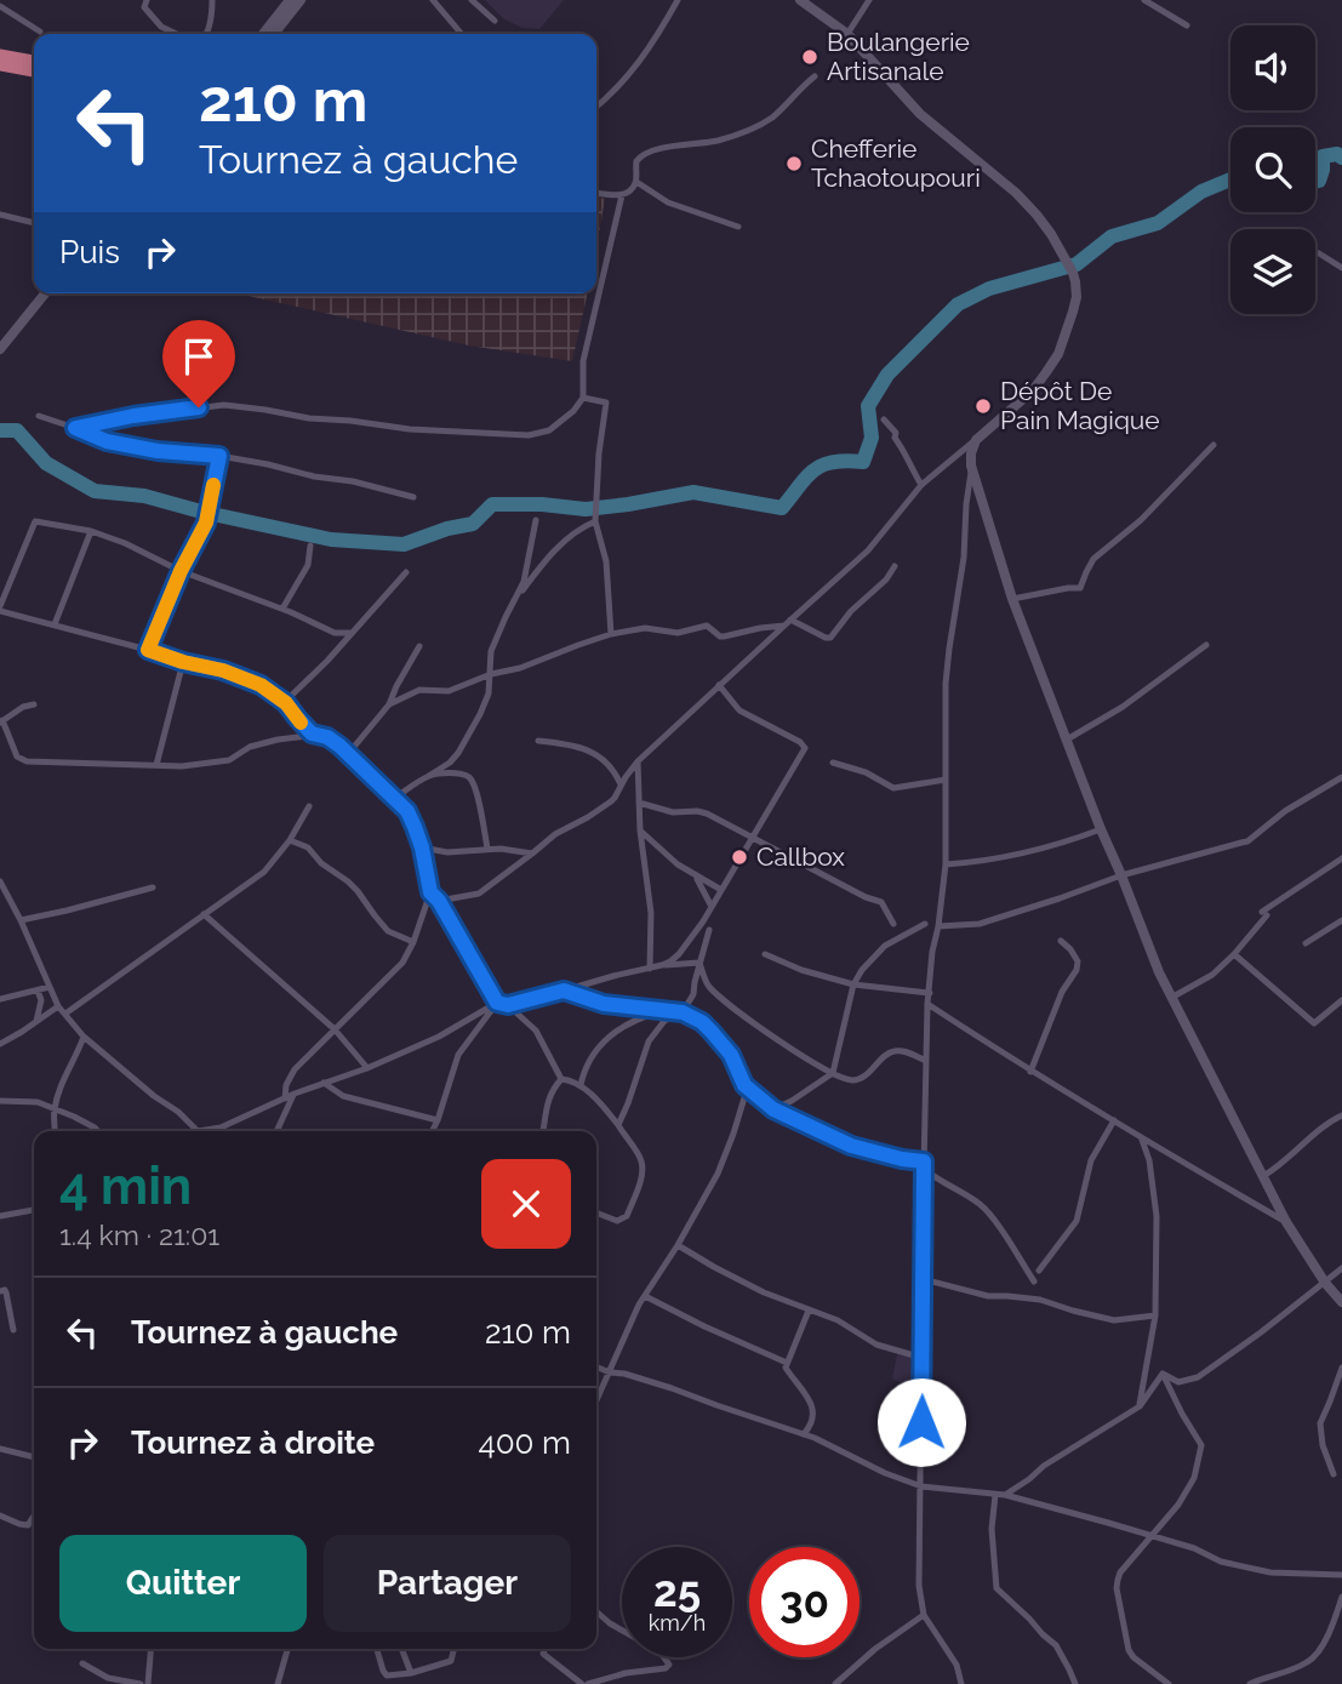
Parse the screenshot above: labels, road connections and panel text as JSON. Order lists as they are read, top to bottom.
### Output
{
  "places": [
    "Boulangerie Artisanale",
    "Chefferie Tchaotoupouri",
    "Dépôt De Pain Magique",
    "Callbox"
  ],
  "page": {
    "turn": ["210 m", "Tournez à gauche"],
    "then": "Puis",
    "heading": ["4 min", "1.4 km · 21:01"],
    "list": [
      {
        "name": "Tournez à gauche",
        "value": "210 m"
      },
      {
        "name": "Tournez à droite",
        "value": "400 m"
      }
    ],
    "buttons": ["Quitter", "Partager"],
    "speed": "25 km/h",
    "limit": "30"
  }
}
